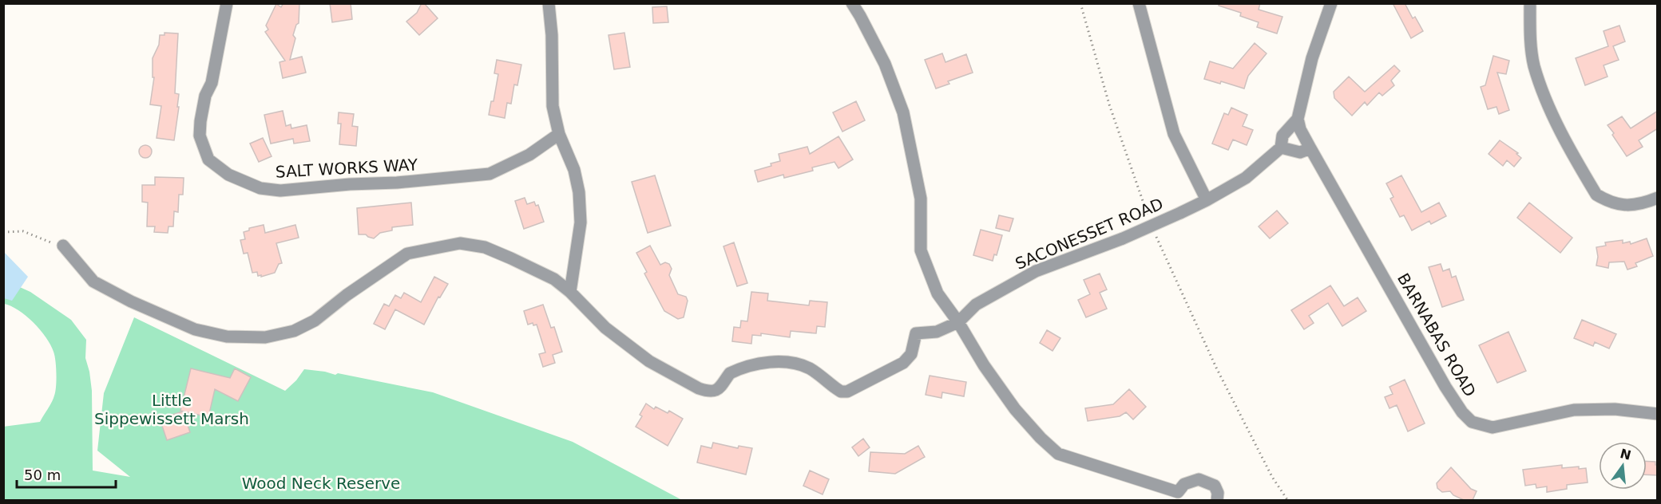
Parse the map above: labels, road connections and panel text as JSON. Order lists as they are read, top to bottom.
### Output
{
  "streets": {
    "street": ["SALT WORKS WAY", "SACONESSET ROAD", "BARNABAS ROAD"]
  },
  "crossings": [
    ["SACONESSET ROAD", "BARNABAS ROAD"]
  ],
  "parks": ["Little Sippewissett Marsh", "Wood Neck Reserve"],
  "scale_bar": "50 m",
  "north": "top"
}
